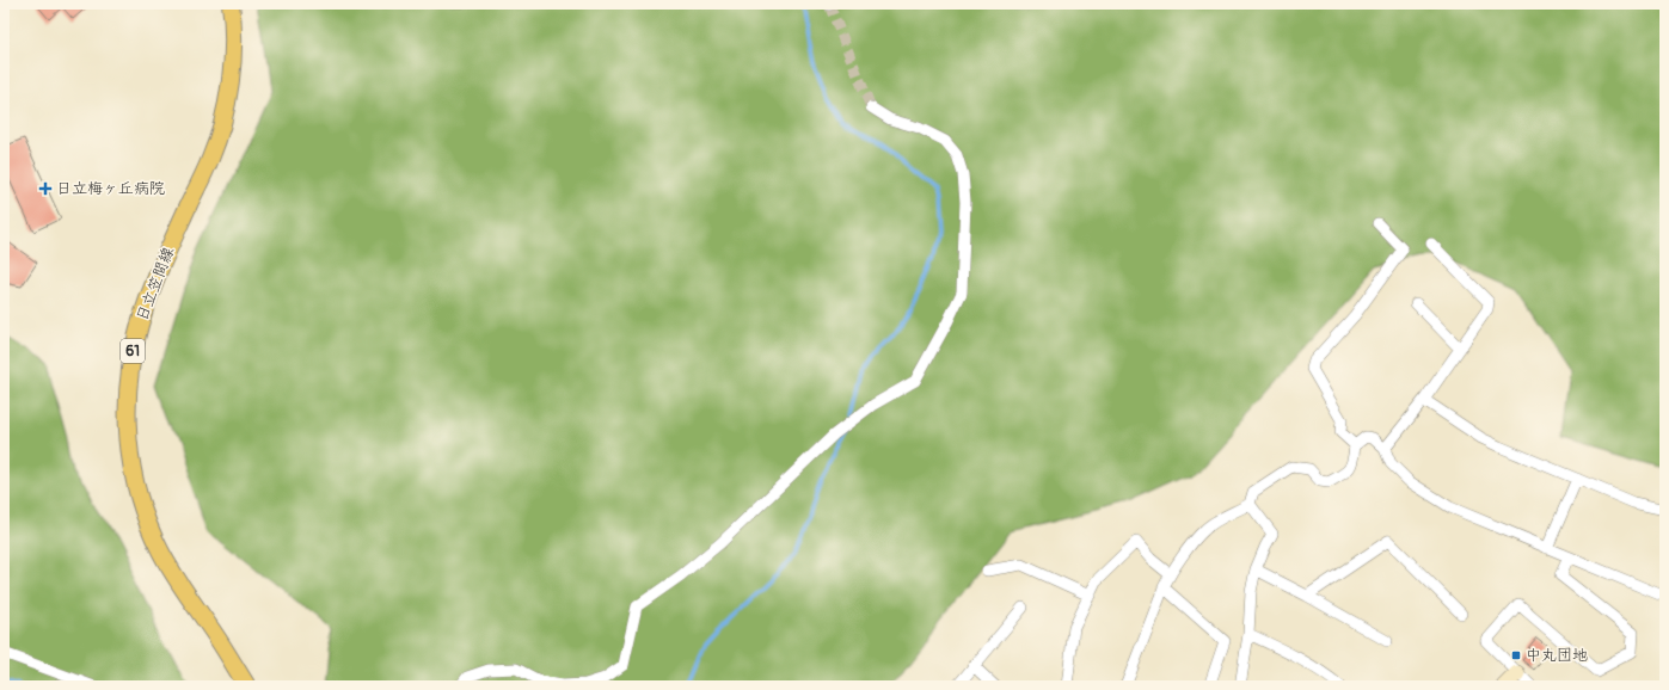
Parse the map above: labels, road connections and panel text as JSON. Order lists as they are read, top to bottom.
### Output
{
  "streets": {
    "main road": ["日立笠間線", "61"]
  },
  "places": {
    "health": ["日立梅ヶ丘病院"],
    "transit": ["中丸団地"]
  }
}
